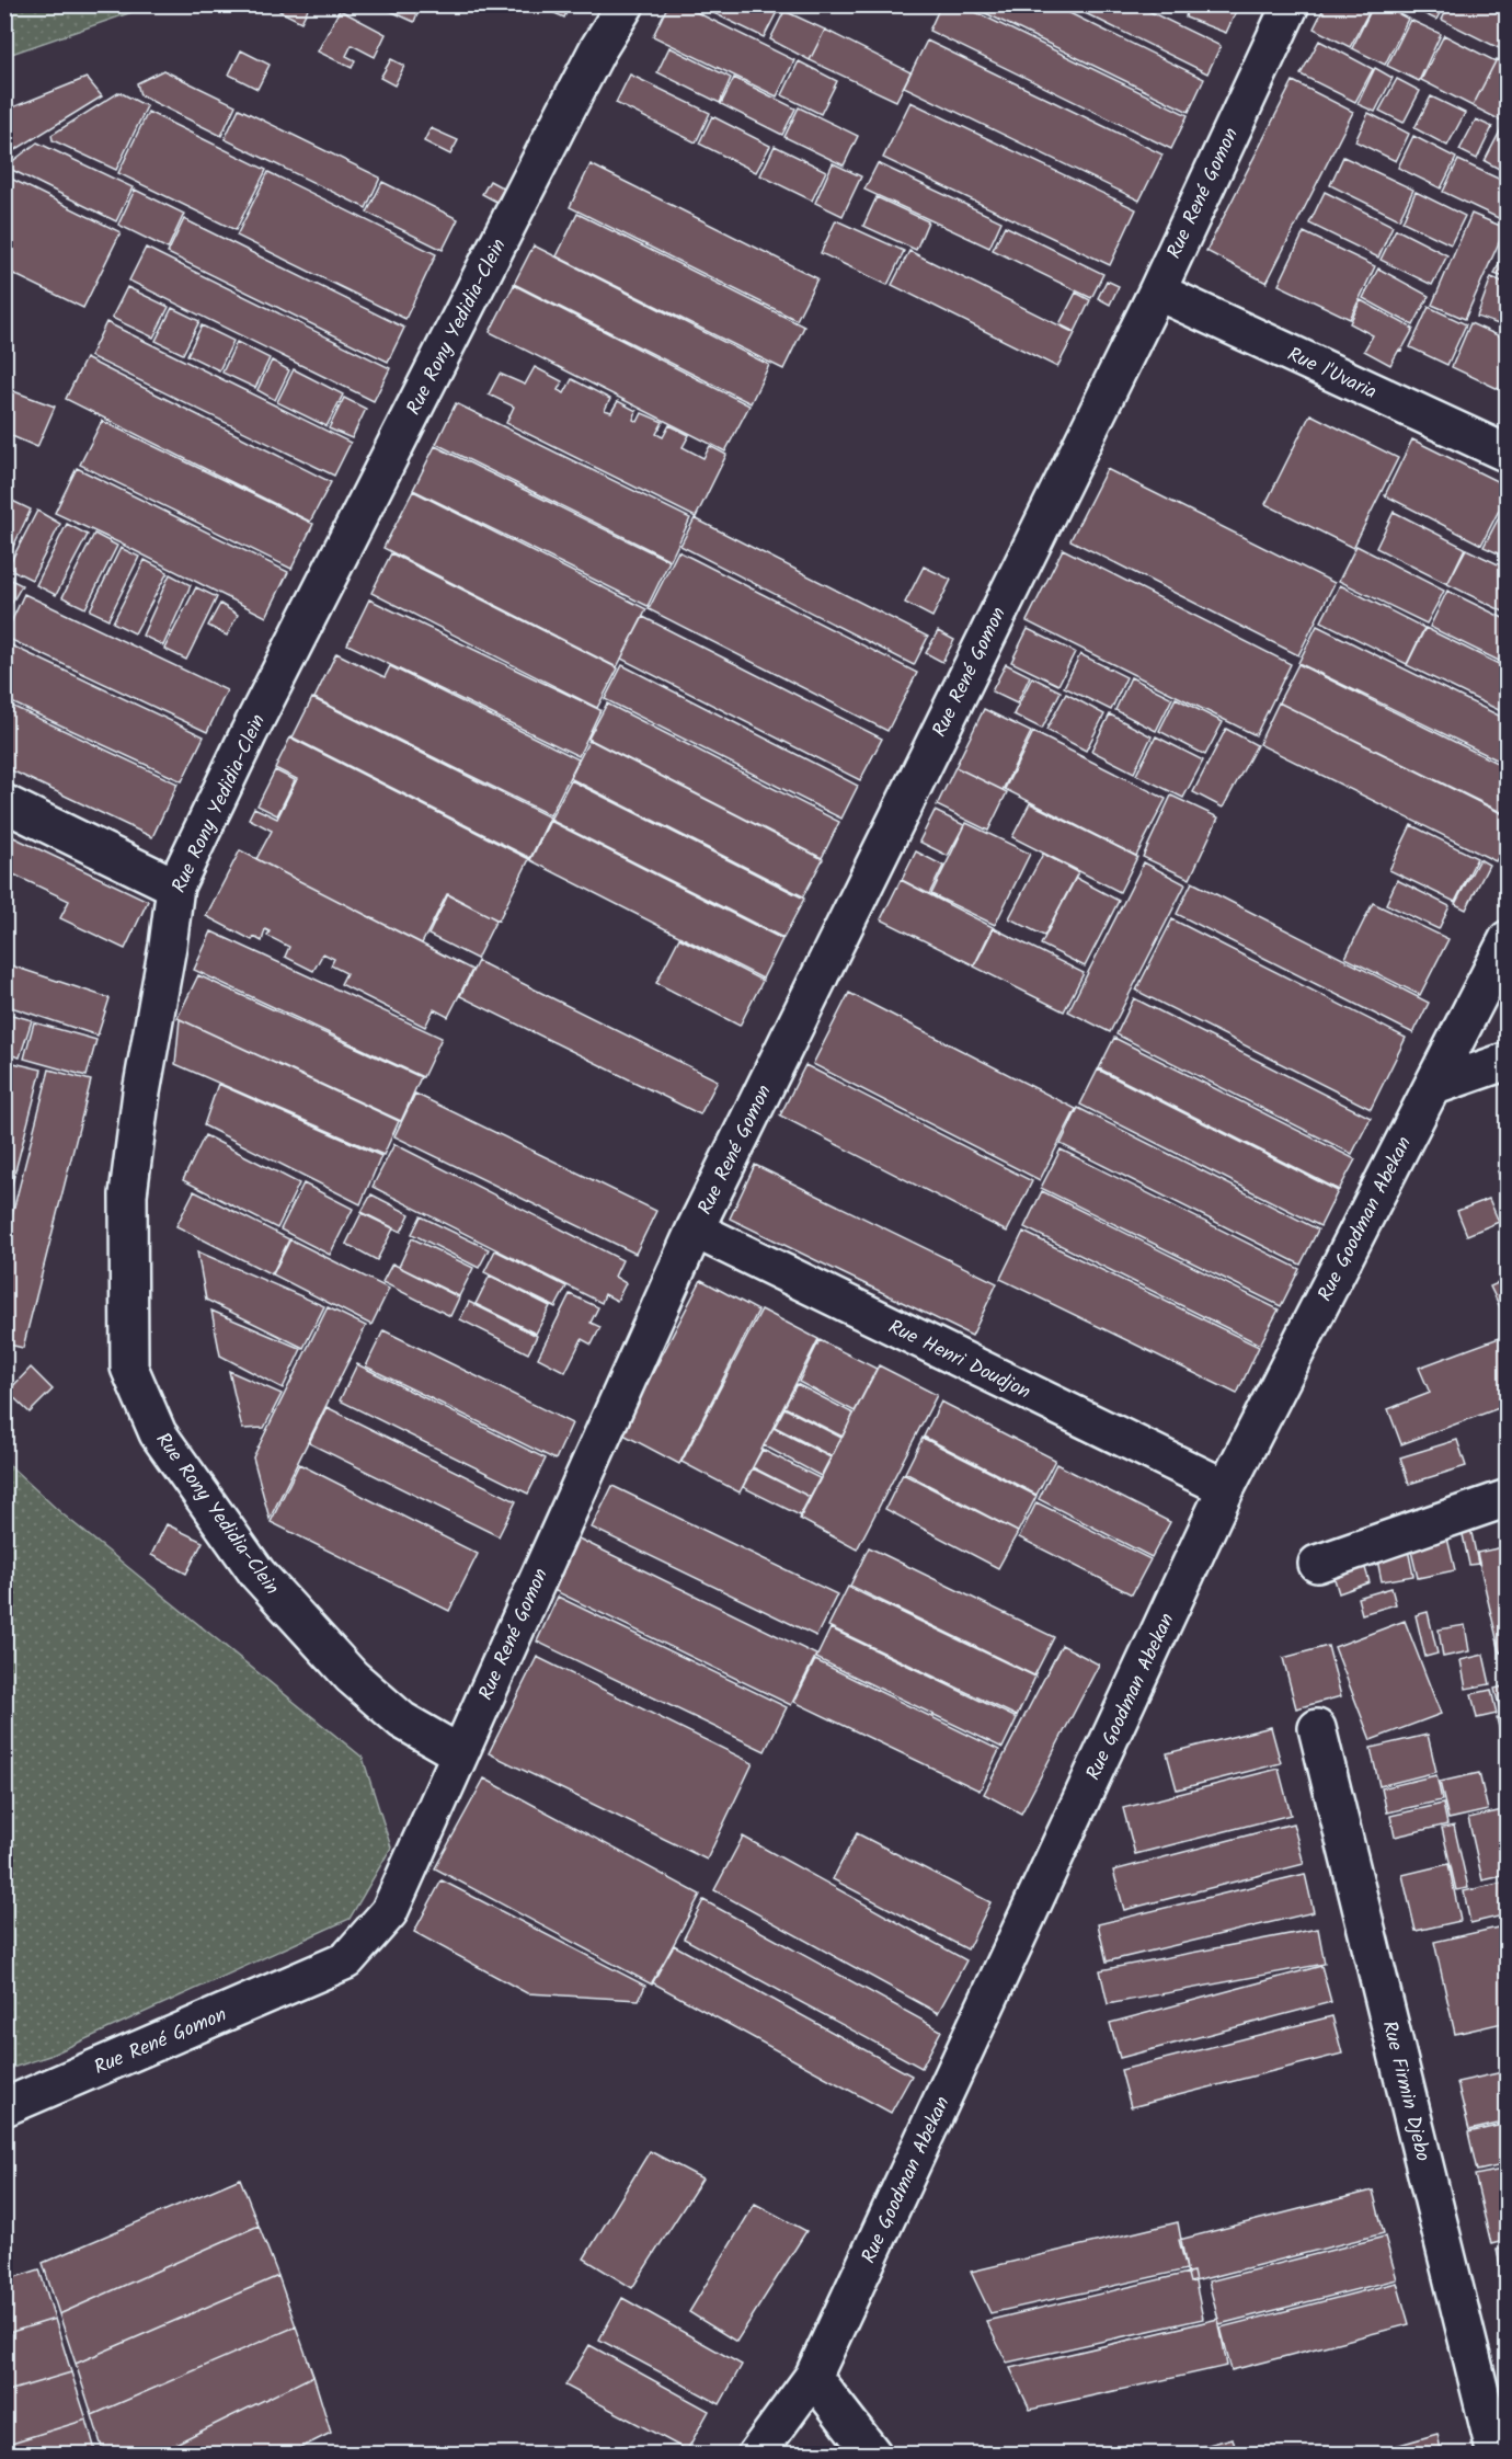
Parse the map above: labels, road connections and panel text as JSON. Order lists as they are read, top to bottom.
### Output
{
  "streets": {
    "street": [
      "Rue René Gomon",
      "Rue Rony Yedidia-Clein",
      "Rue l'Uvaria",
      "Rue Goodman Abekan",
      "Rue Henri Doudjon",
      "Rue Firmin Djebo"
    ]
  },
  "crossings": [
    ["Rue René Gomon", "Rue Rony Yedidia-Clein"],
    ["Rue René Gomon", "Rue l'Uvaria"],
    ["Rue René Gomon", "Rue Henri Doudjon"],
    ["Rue Goodman Abekan", "Rue Henri Doudjon"]
  ]
}
